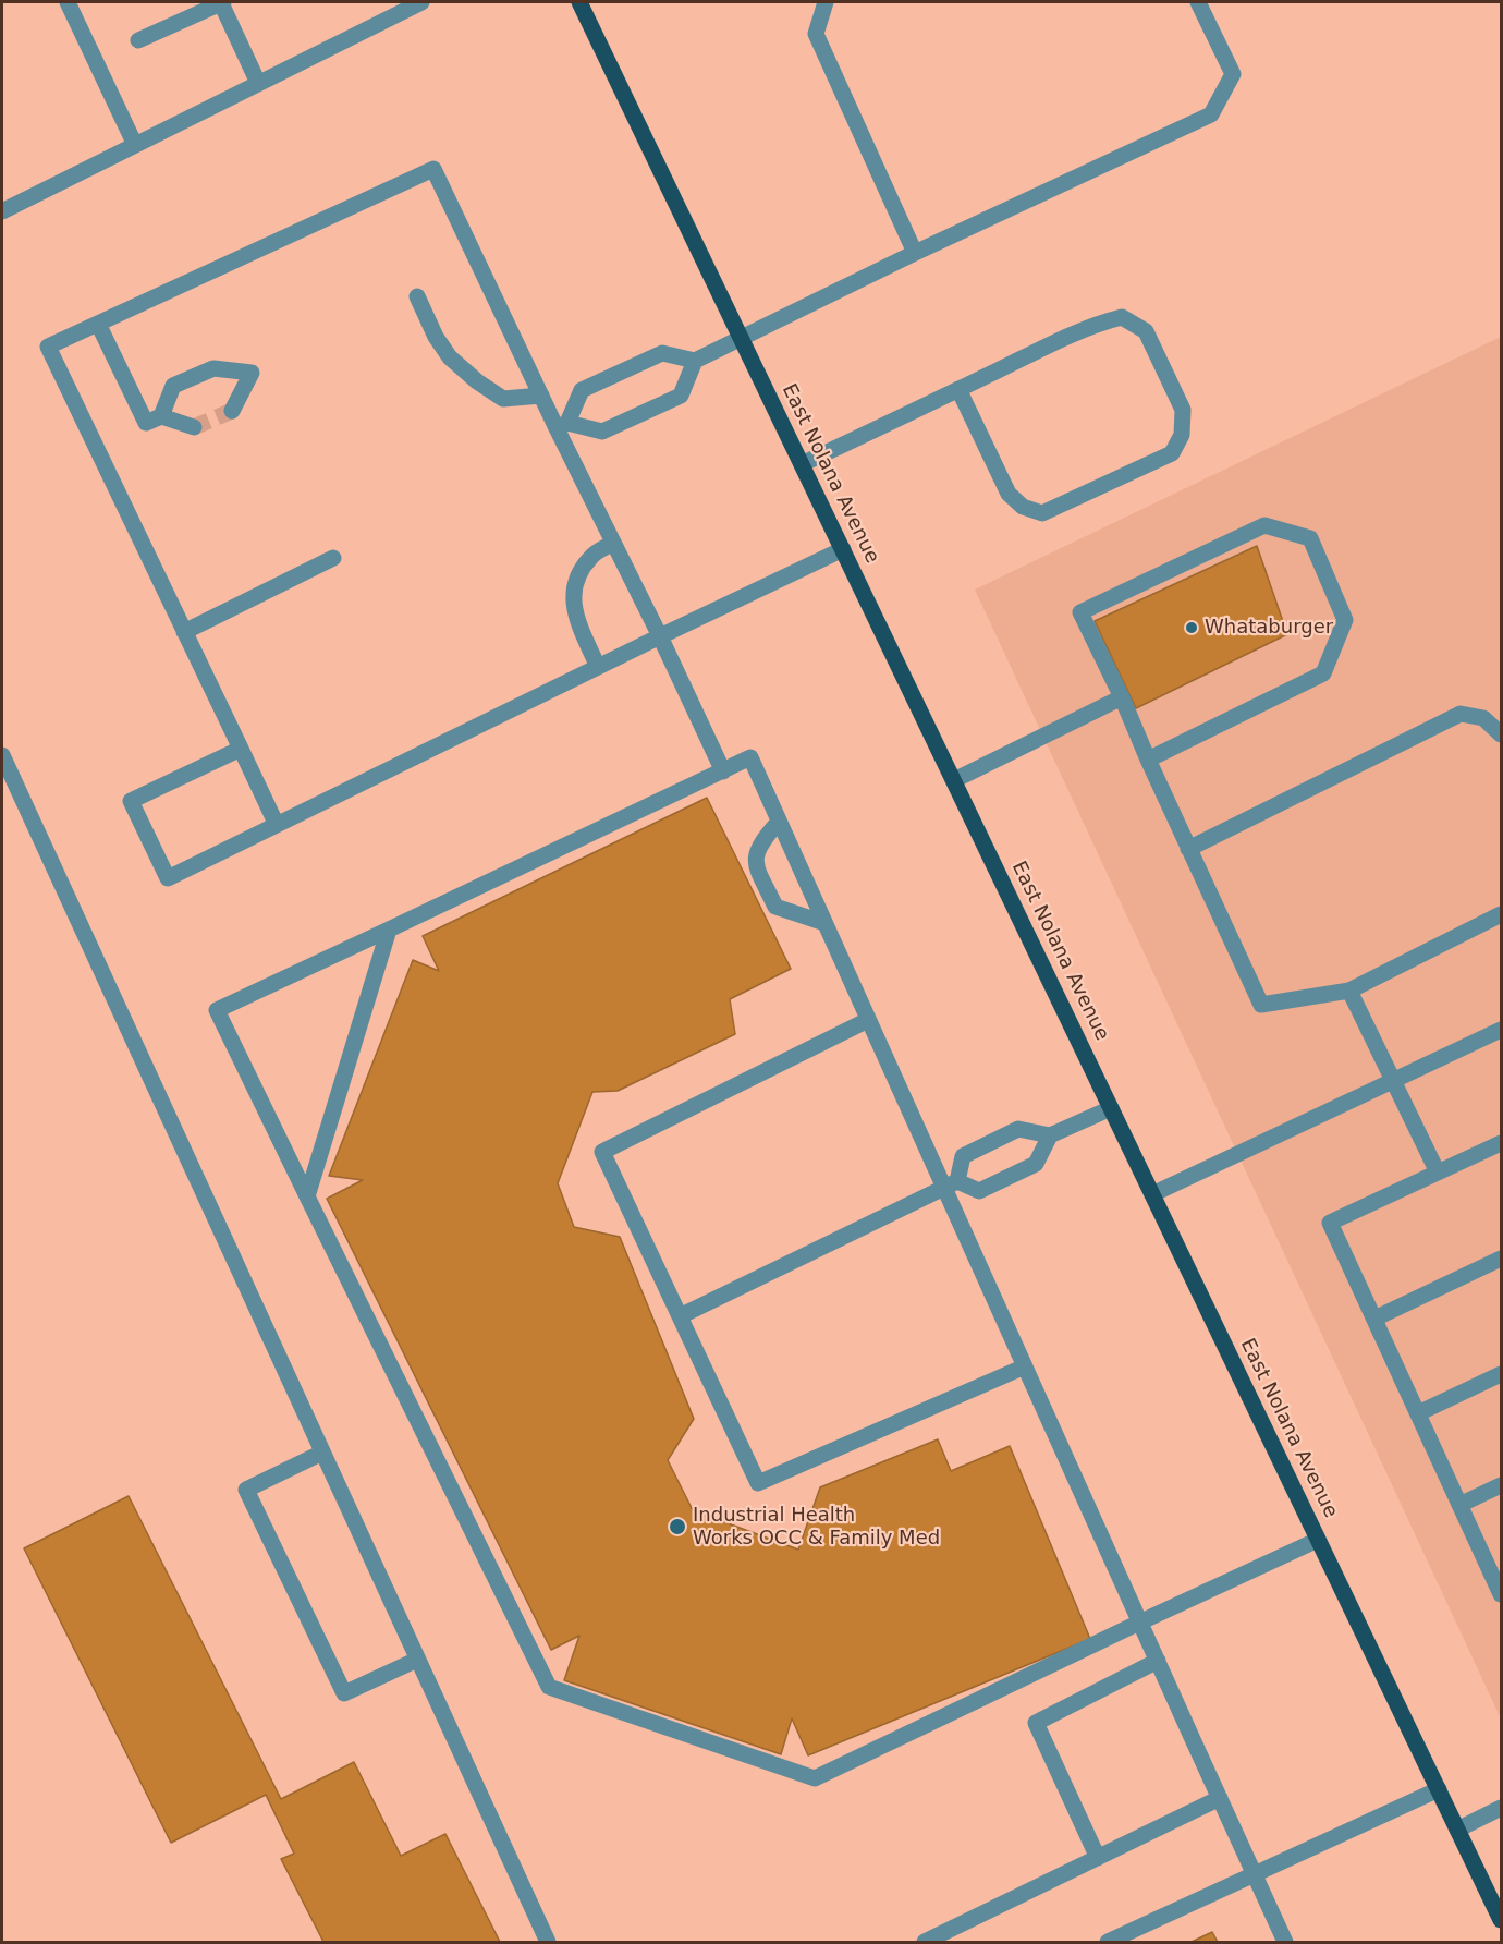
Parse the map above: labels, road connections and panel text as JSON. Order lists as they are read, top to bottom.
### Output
{
  "streets": {
    "main road": ["East Nolana Avenue"]
  },
  "places": ["Whataburger", "Industrial Health Works OCC & Family Med"]
}
